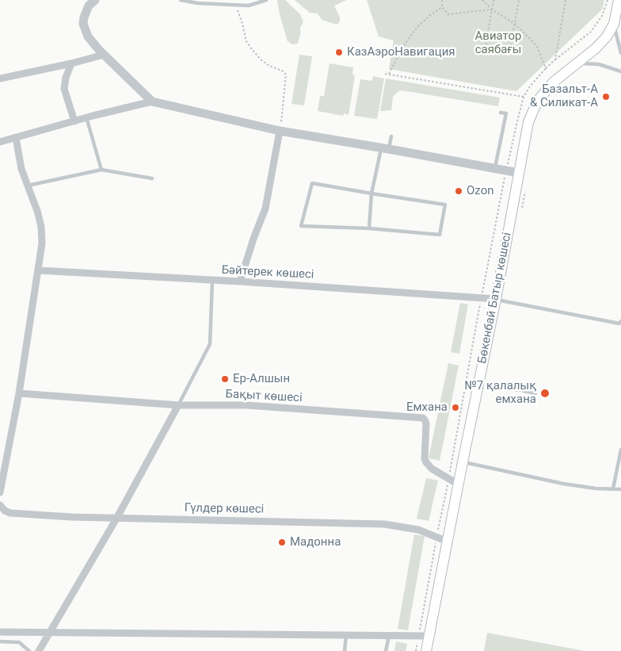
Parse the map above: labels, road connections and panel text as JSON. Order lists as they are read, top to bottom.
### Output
{
  "streets": {
    "main road": ["Бөкенбай Батыр көшесі"],
    "street": ["Бәйтерек көшесі", "Бақыт көшесі", "Гүлдер көшесі"]
  },
  "crossings": [
    ["Бәйтерек көшесі", "Бөкенбай Батыр көшесі"],
    ["Бөкенбай Батыр көшесі", "Бақыт көшесі"],
    ["Бөкенбай Батыр көшесі", "Гүлдер көшесі"]
  ],
  "parks": ["Авиатор саябағы"],
  "places": [
    "КазАэроНавигация",
    "Базальт-А & Силикат-А",
    "Ozon",
    "Ер-Алшын",
    "№7 қалалық емхана",
    "Емхана",
    "Мадонна"
  ]
}
